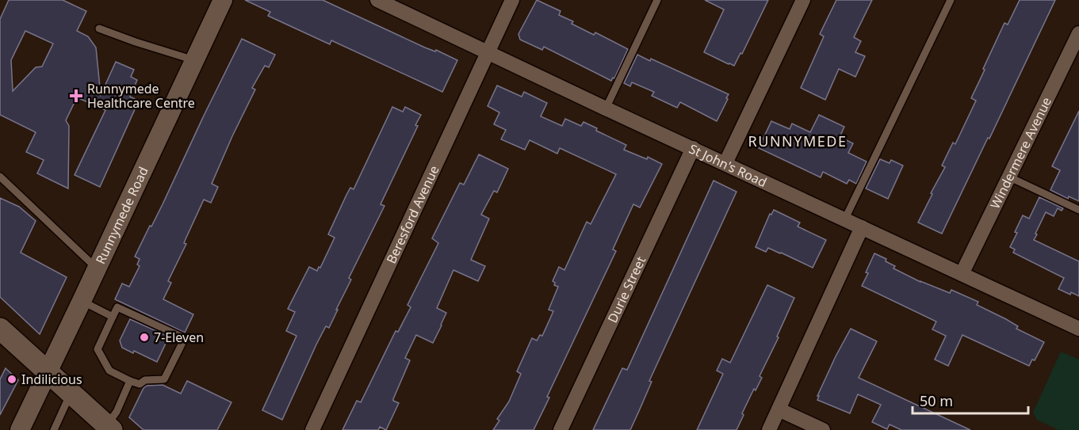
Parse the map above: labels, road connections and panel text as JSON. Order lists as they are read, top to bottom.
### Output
{
  "streets": {
    "street": [
      "Windermere Avenue",
      "St John's Road",
      "Beresford Avenue",
      "Runnymede Road",
      "Durie Street"
    ]
  },
  "crossings": [
    ["Windermere Avenue", "St John's Road"],
    ["St John's Road", "Beresford Avenue"],
    ["St John's Road", "Durie Street"]
  ],
  "districts": ["RUNNYMEDE"],
  "places": {
    "health": ["Runnymede Healthcare Centre"],
    "other": ["7-Eleven", "Indilicious"]
  },
  "scale_bar": "50 m"
}
